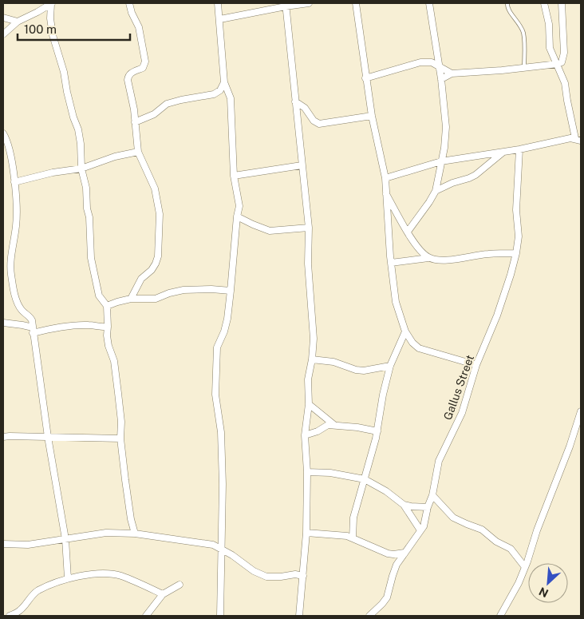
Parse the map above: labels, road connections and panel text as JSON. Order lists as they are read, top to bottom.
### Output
{
  "streets": {
    "street": ["Gallus Street"]
  },
  "scale_bar": "100 m",
  "north": "bottom left"
}
